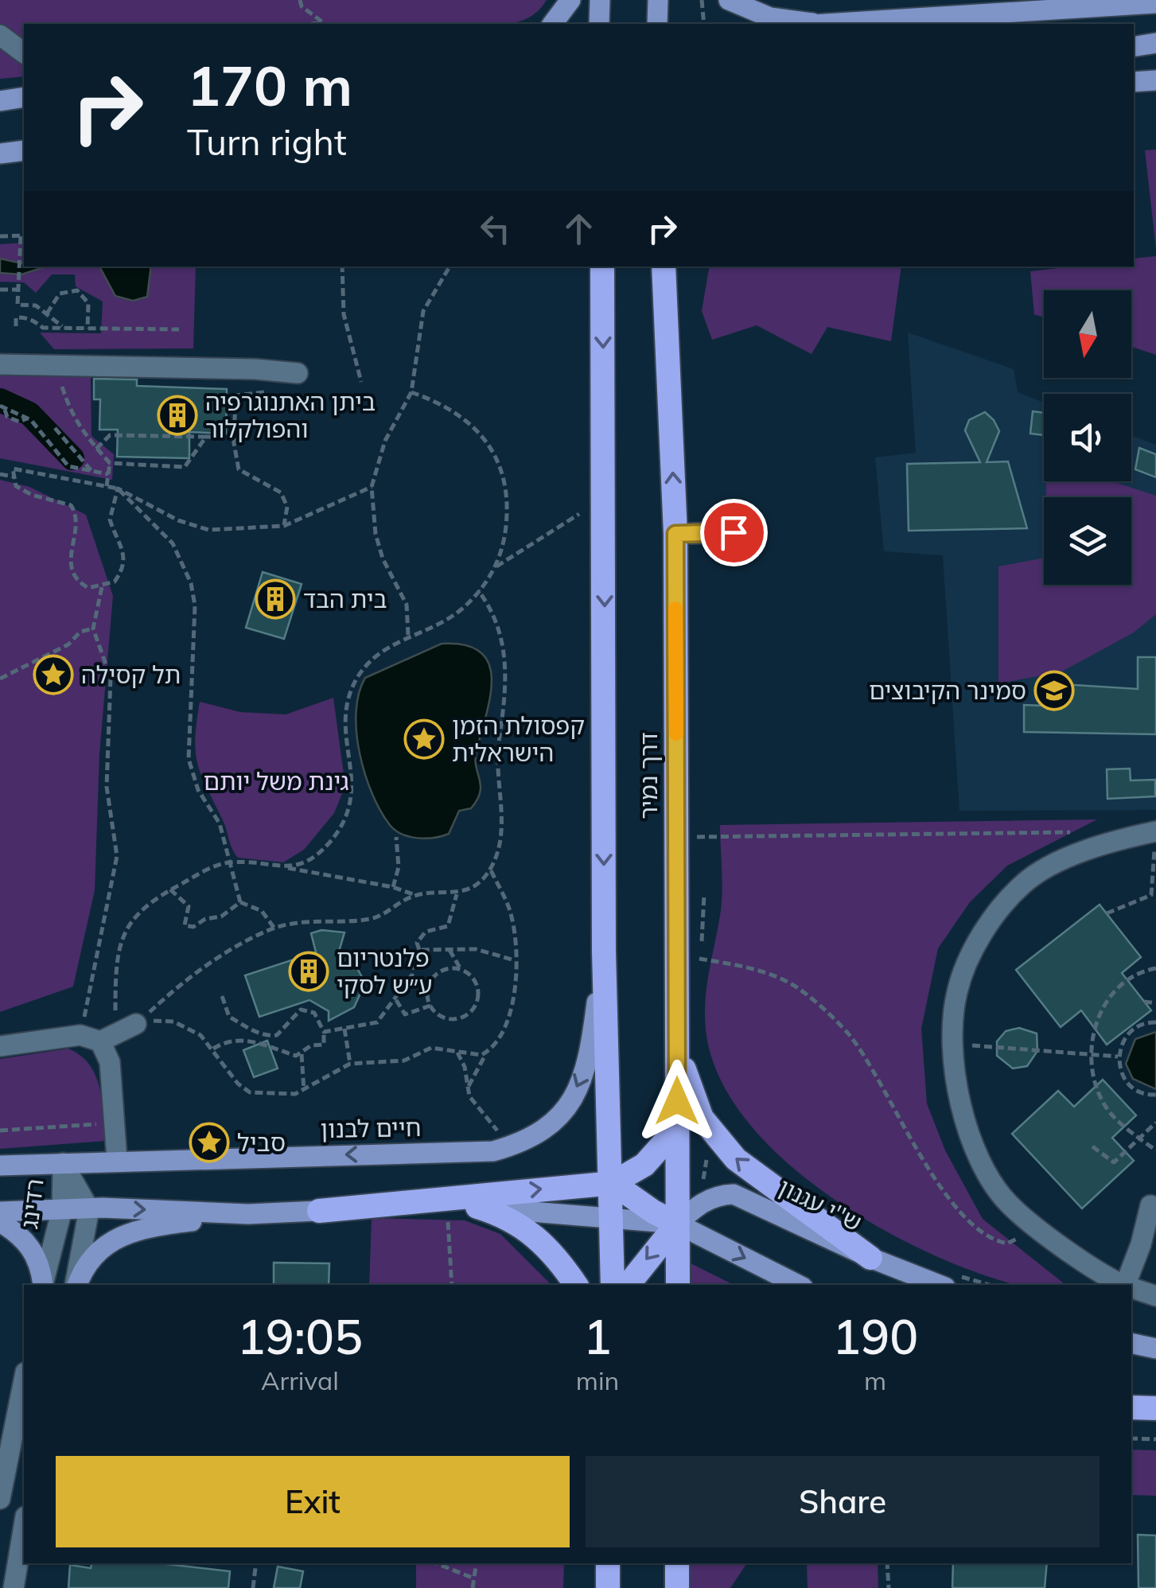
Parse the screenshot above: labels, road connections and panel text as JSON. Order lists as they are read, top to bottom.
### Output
{
  "streets": {
    "highway": ["דרך נמיר"],
    "main road": ["חיים לבנון", "ש''י עגנון"],
    "street": ["רדינג"]
  },
  "crossings": [
    ["דרך נמיר", "חיים לבנון"],
    ["דרך נמיר", "ש''י עגנון"],
    ["חיים לבנון", "רדינג"]
  ],
  "parks": ["גינת משל יותם"],
  "places": {
    "building": ["ביתן האתנוגרפיה והפולקלור", "בית הבד", "פלנטריום ע״ש לסקי"],
    "place": ["תל קסילה", "קפסולת הזמן הישראלית", "סביל"],
    "school or university": ["סמינר הקיבוצים"]
  },
  "north": "bottom",
  "page": {
    "turn": ["170 m", "Turn right"],
    "eta": [
      "19:05",
      "Arrival",
      "1",
      "min",
      "190",
      "m"
    ],
    "buttons": ["Exit", "Share"]
  }
}
